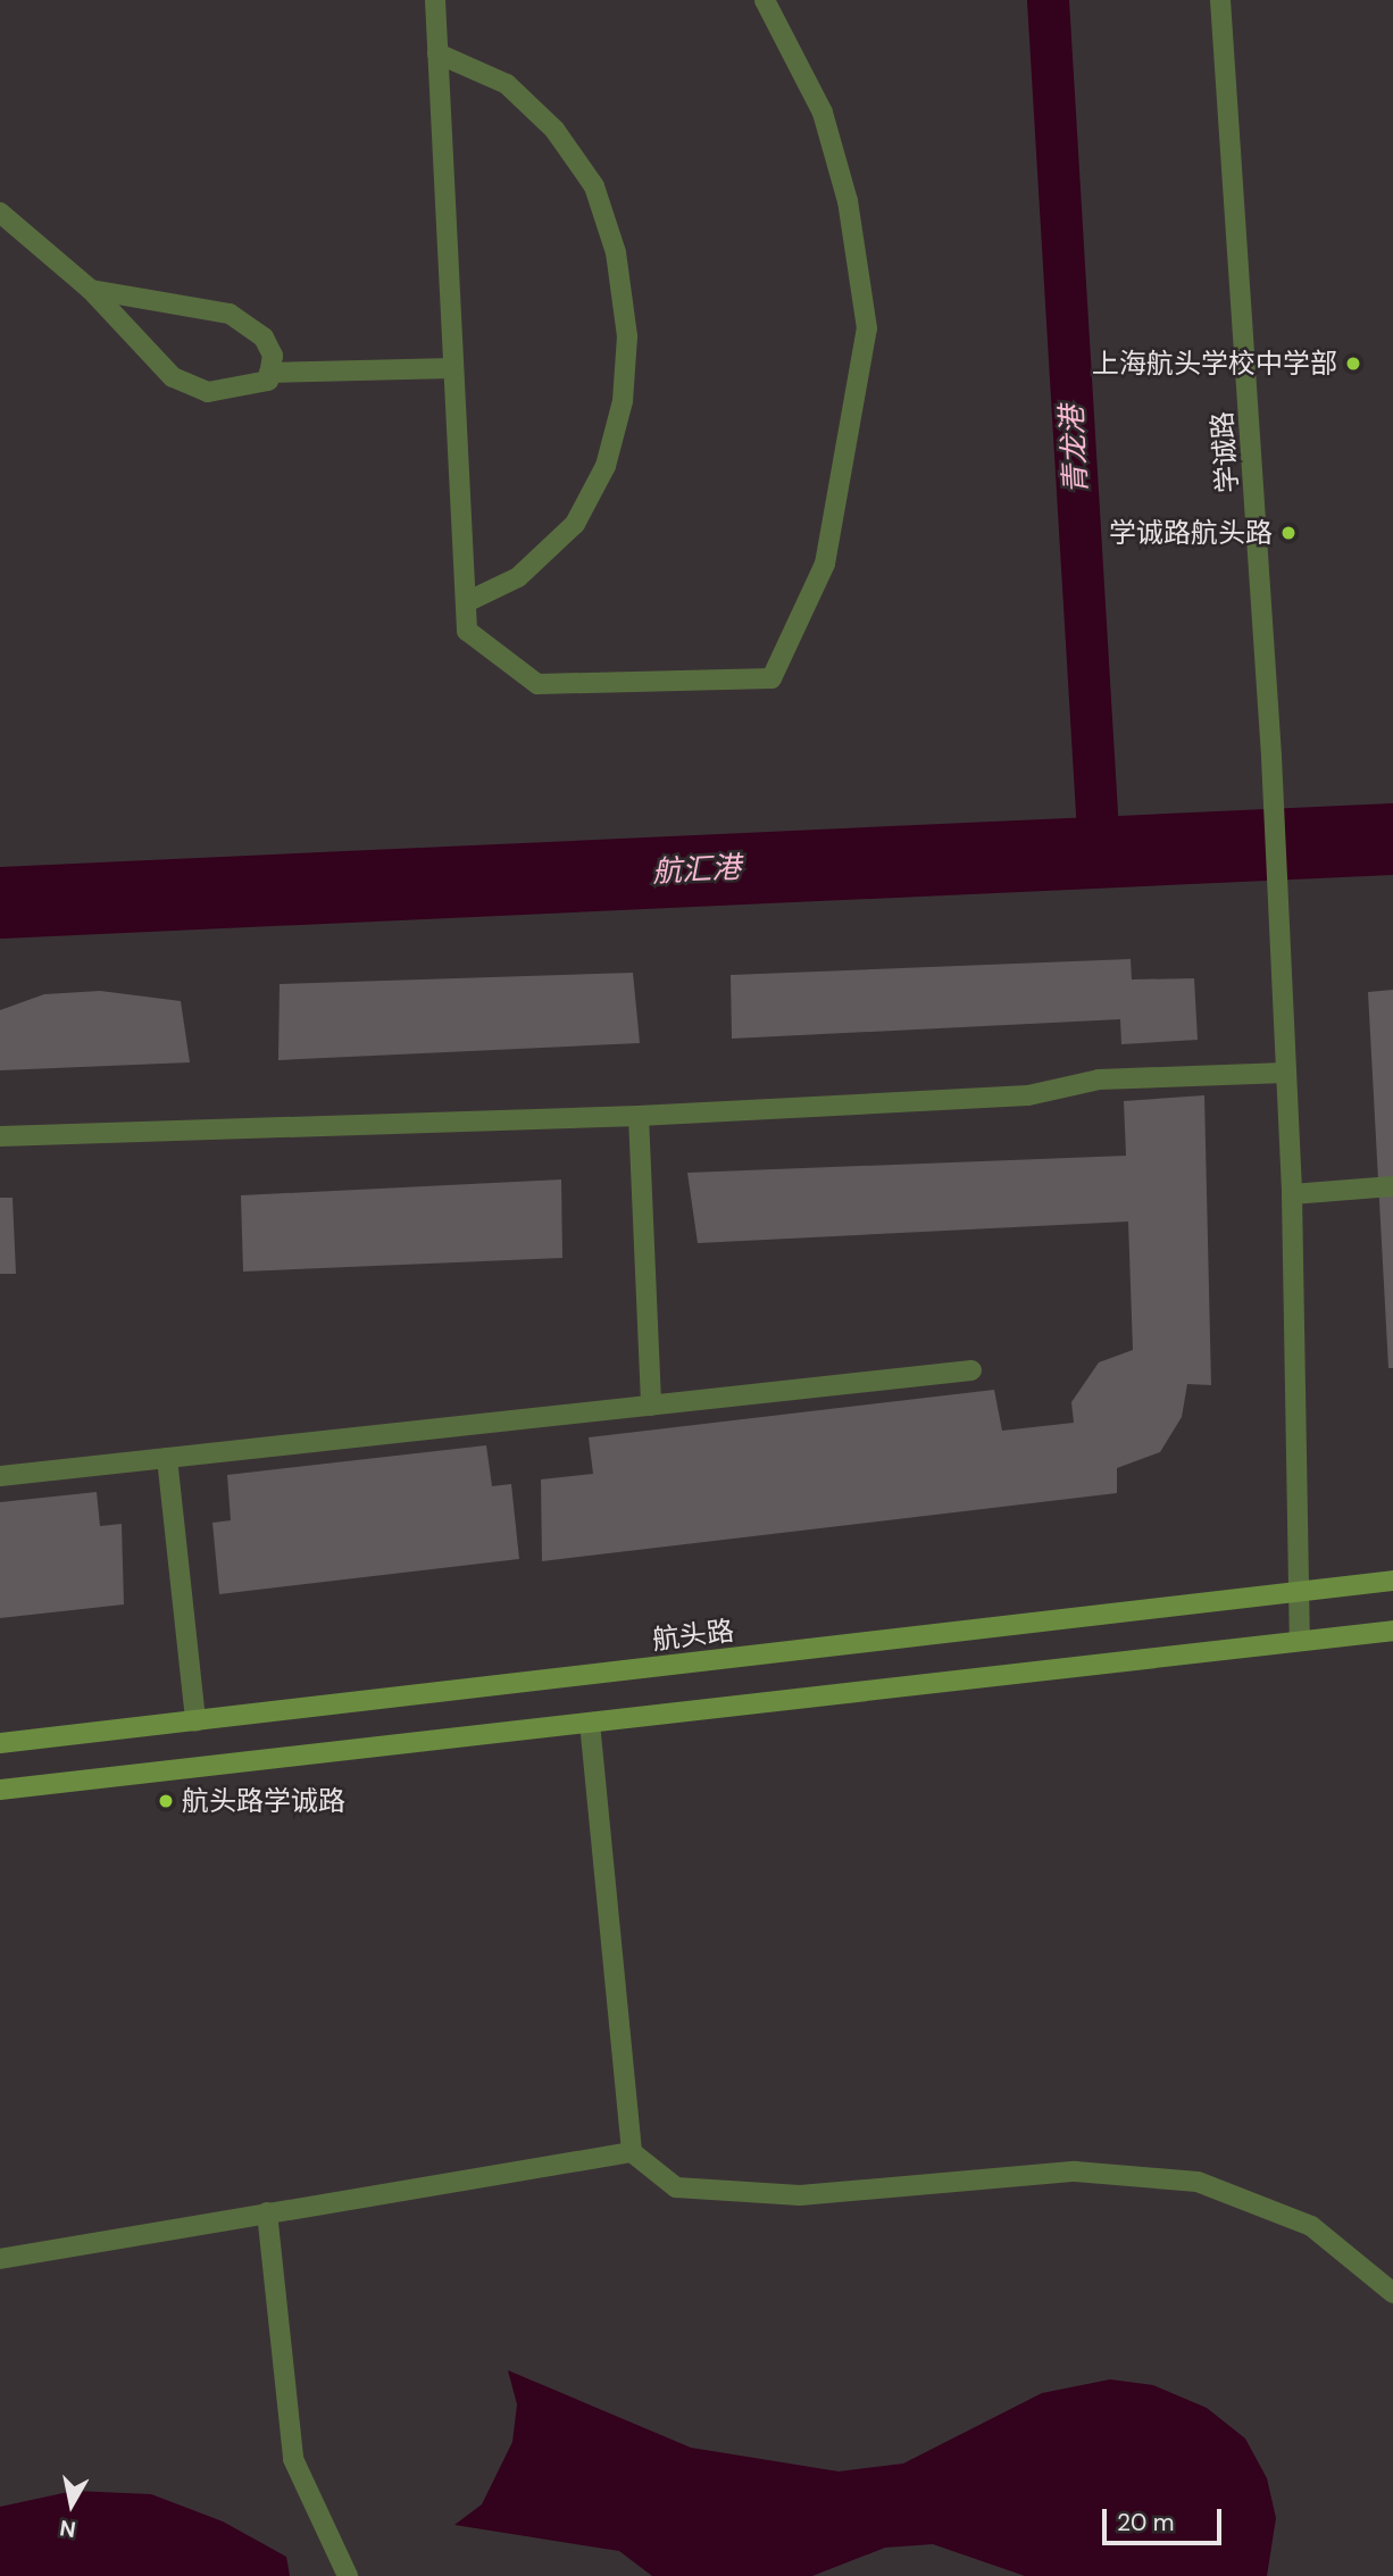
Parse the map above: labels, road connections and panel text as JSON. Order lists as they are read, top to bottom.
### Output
{
  "streets": {
    "main road": ["航头路"],
    "street": ["学诚路"]
  },
  "crossings": [
    ["学诚路", "航头路"]
  ],
  "water": ["青龙港", "航汇港"],
  "places": ["上海航头学校中学部", "学诚路航头路", "航头路学诚路"],
  "scale_bar": "20 m",
  "north": "bottom"
}
